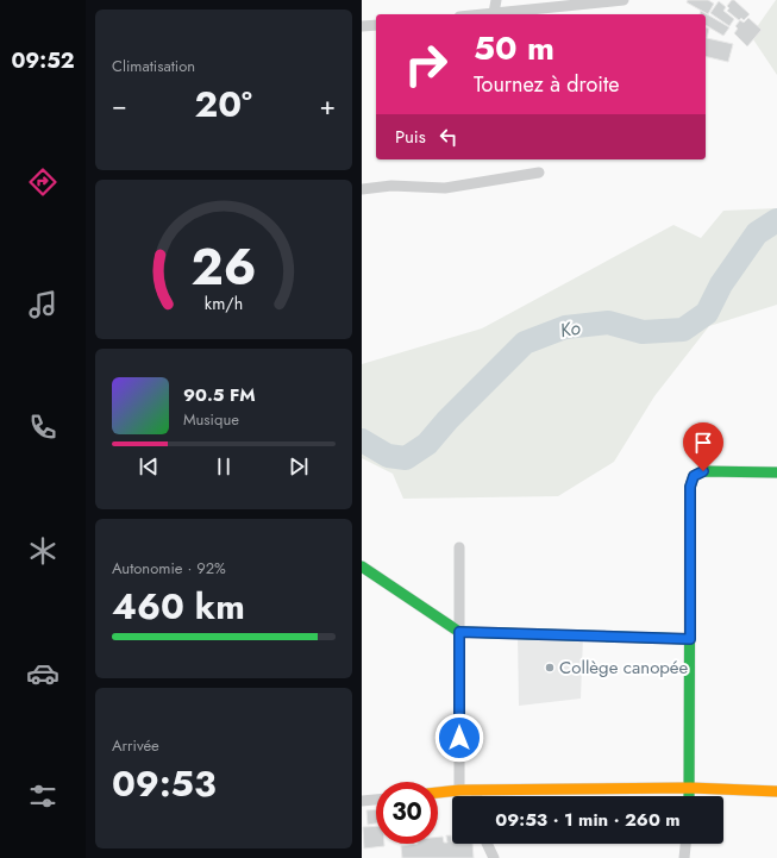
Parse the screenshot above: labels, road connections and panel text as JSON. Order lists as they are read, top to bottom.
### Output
{
  "water": ["Ko"],
  "places": ["Collège canopée"],
  "page": {
    "tabs": "09:52",
    "tile": [
      "Climatisation",
      ["Autonomie · 92%", "460 km"],
      ["Arrivée", "09:53"]
    ],
    "turn": ["50 m", "Tournez à droite"],
    "heat": ["−", "20°", "+"],
    "then": "Puis",
    "song": ["90.5 FM", "Musique"],
    "limit": "30",
    "trip": "09:53 · 1 min · 260 m",
    "gauge": ["26", "km/h"]
  }
}
